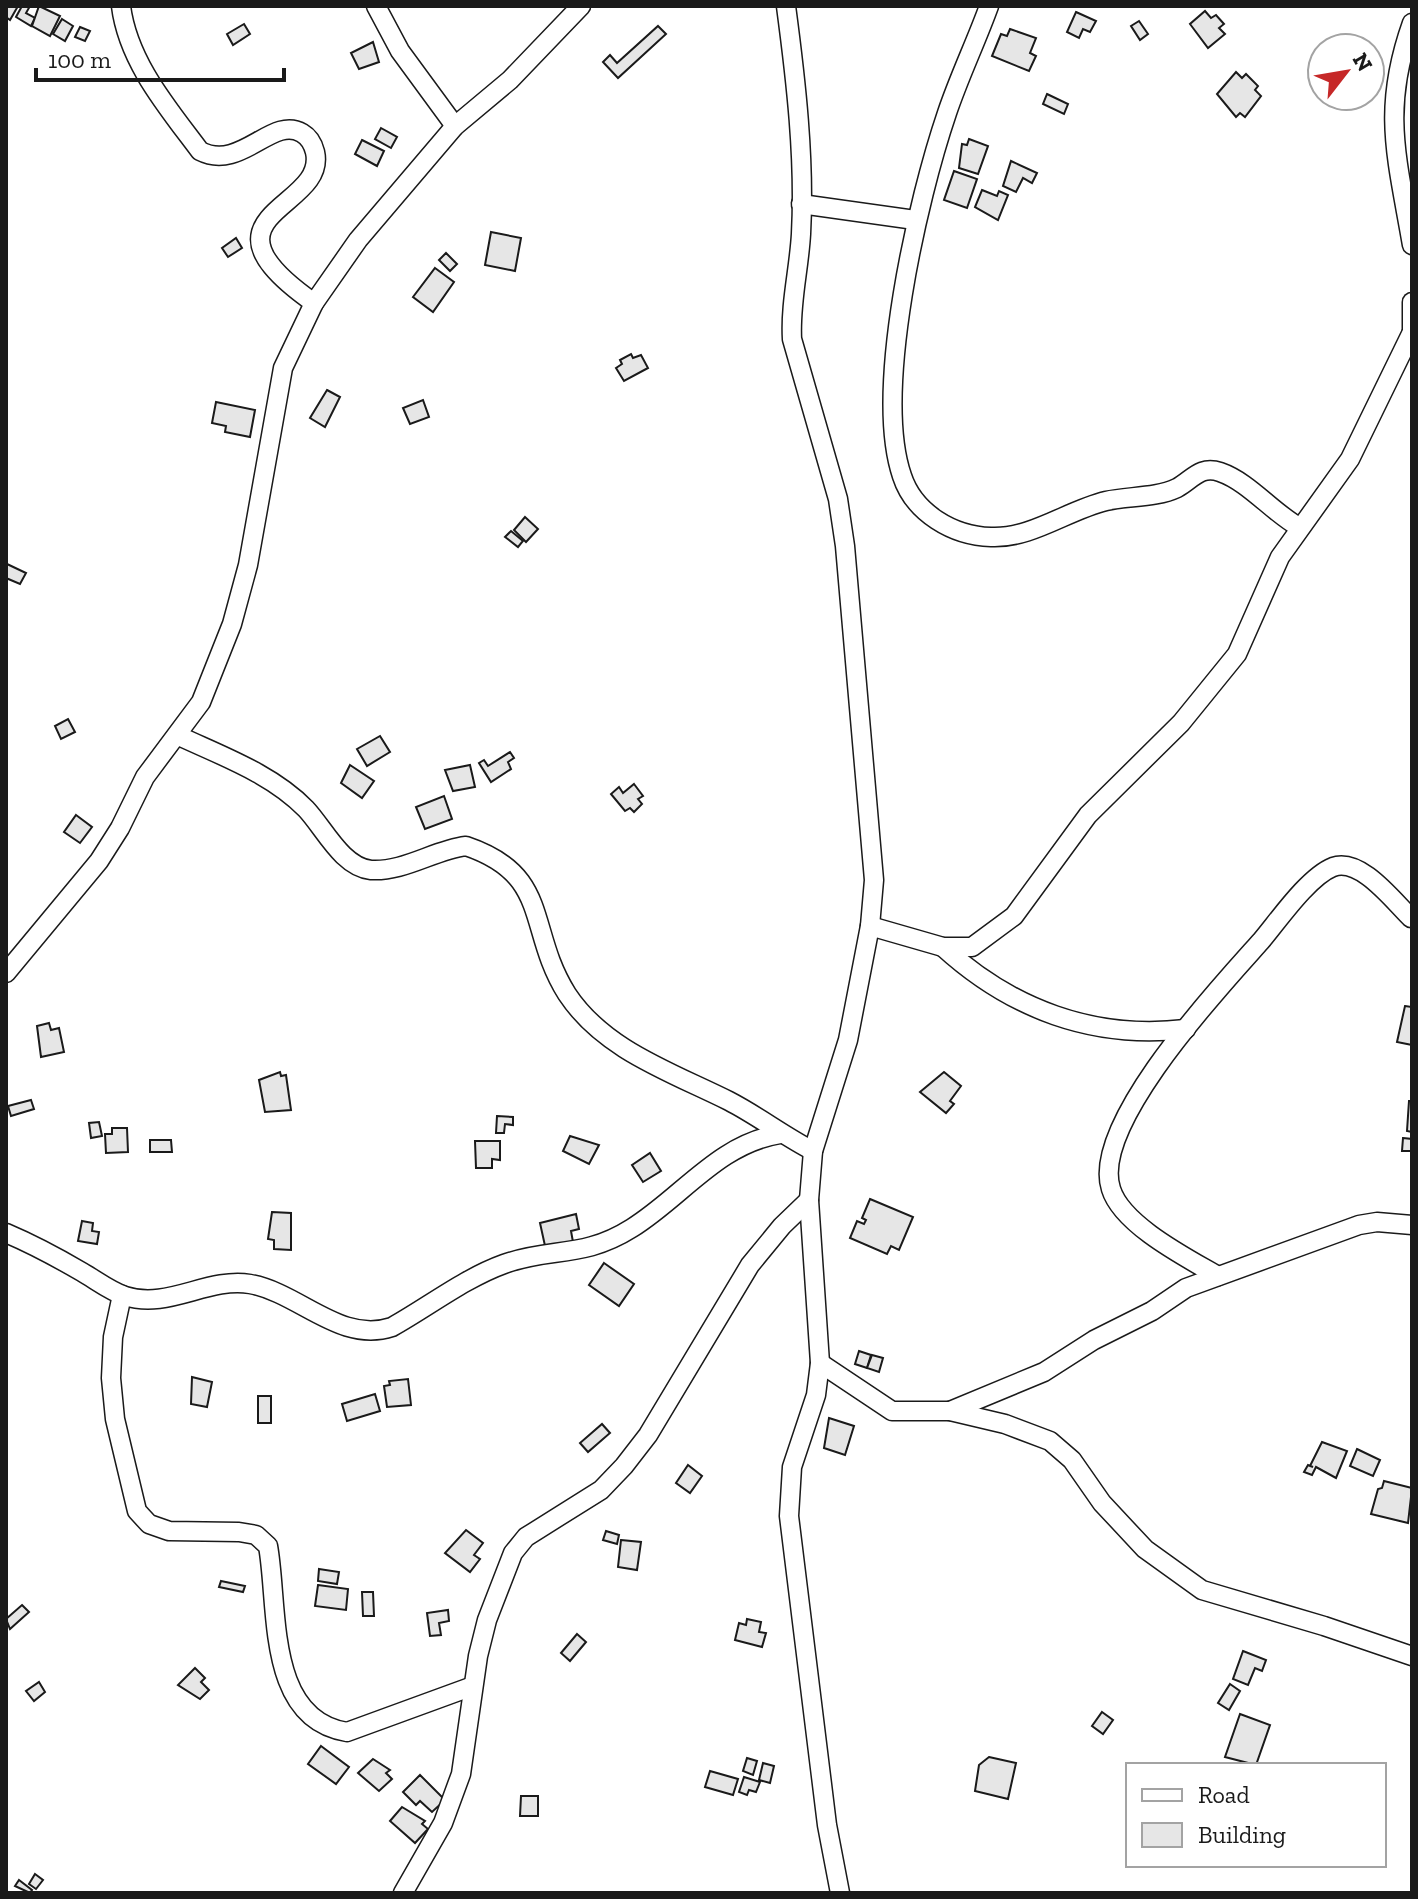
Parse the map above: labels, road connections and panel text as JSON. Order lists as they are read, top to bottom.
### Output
{
  "legend": ["Road", "Building"],
  "scale_bar": "100 m",
  "north": "top right"
}
